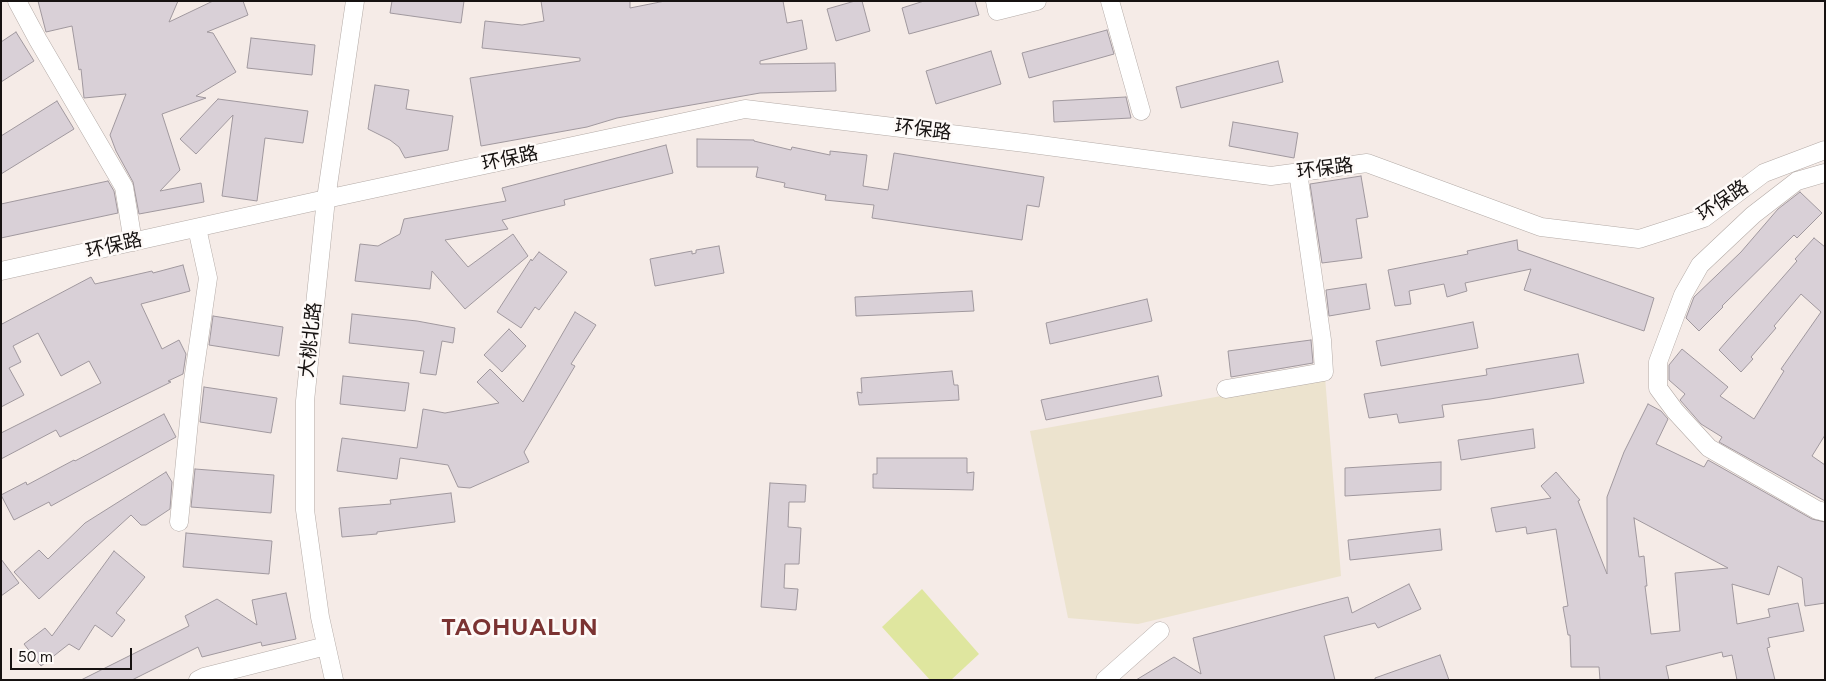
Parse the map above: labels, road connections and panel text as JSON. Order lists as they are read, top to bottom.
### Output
{
  "streets": {
    "street": ["环保路", "大桃北路"]
  },
  "crossings": [
    ["环保路", "大桃北路"]
  ],
  "districts": ["TAOHUALUN"],
  "scale_bar": "50 m"
}
